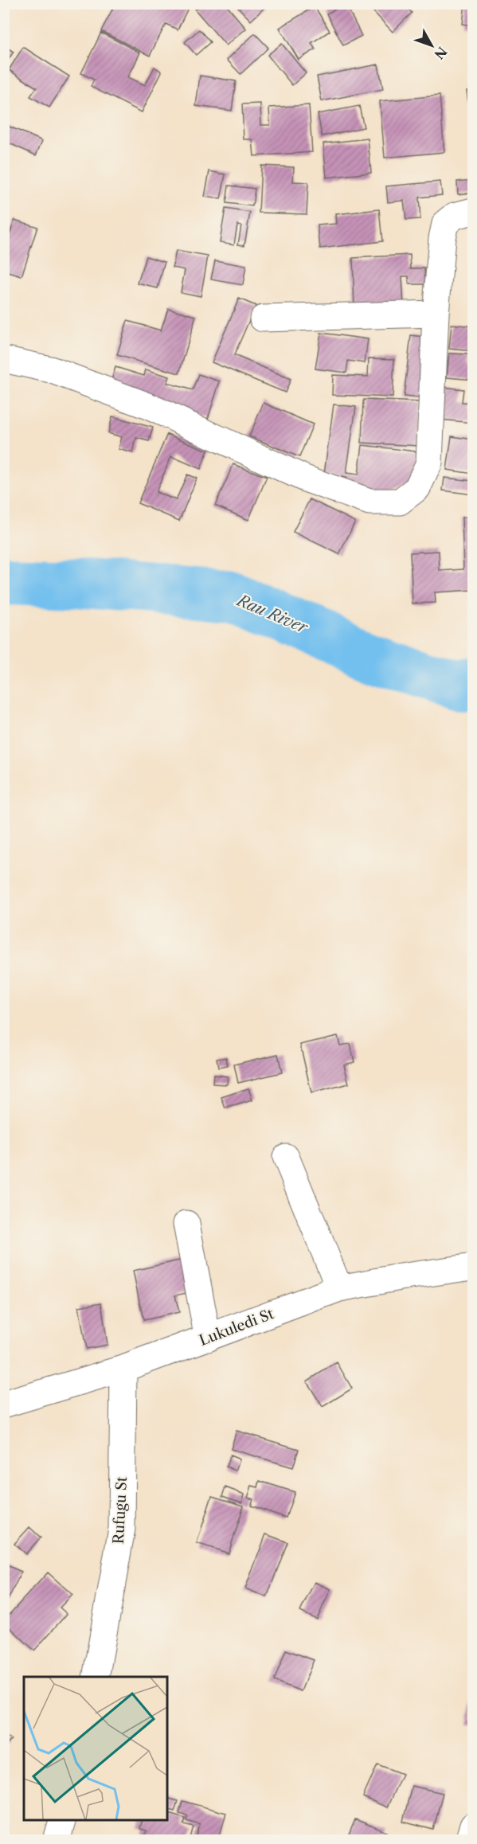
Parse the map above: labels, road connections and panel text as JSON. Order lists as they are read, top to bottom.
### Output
{
  "streets": {
    "street": ["Lukuledi St", "Rufugu St"]
  },
  "crossings": [
    ["Lukuledi St", "Rufugu St"]
  ],
  "water": ["Rau River"],
  "north": "bottom right"
}
